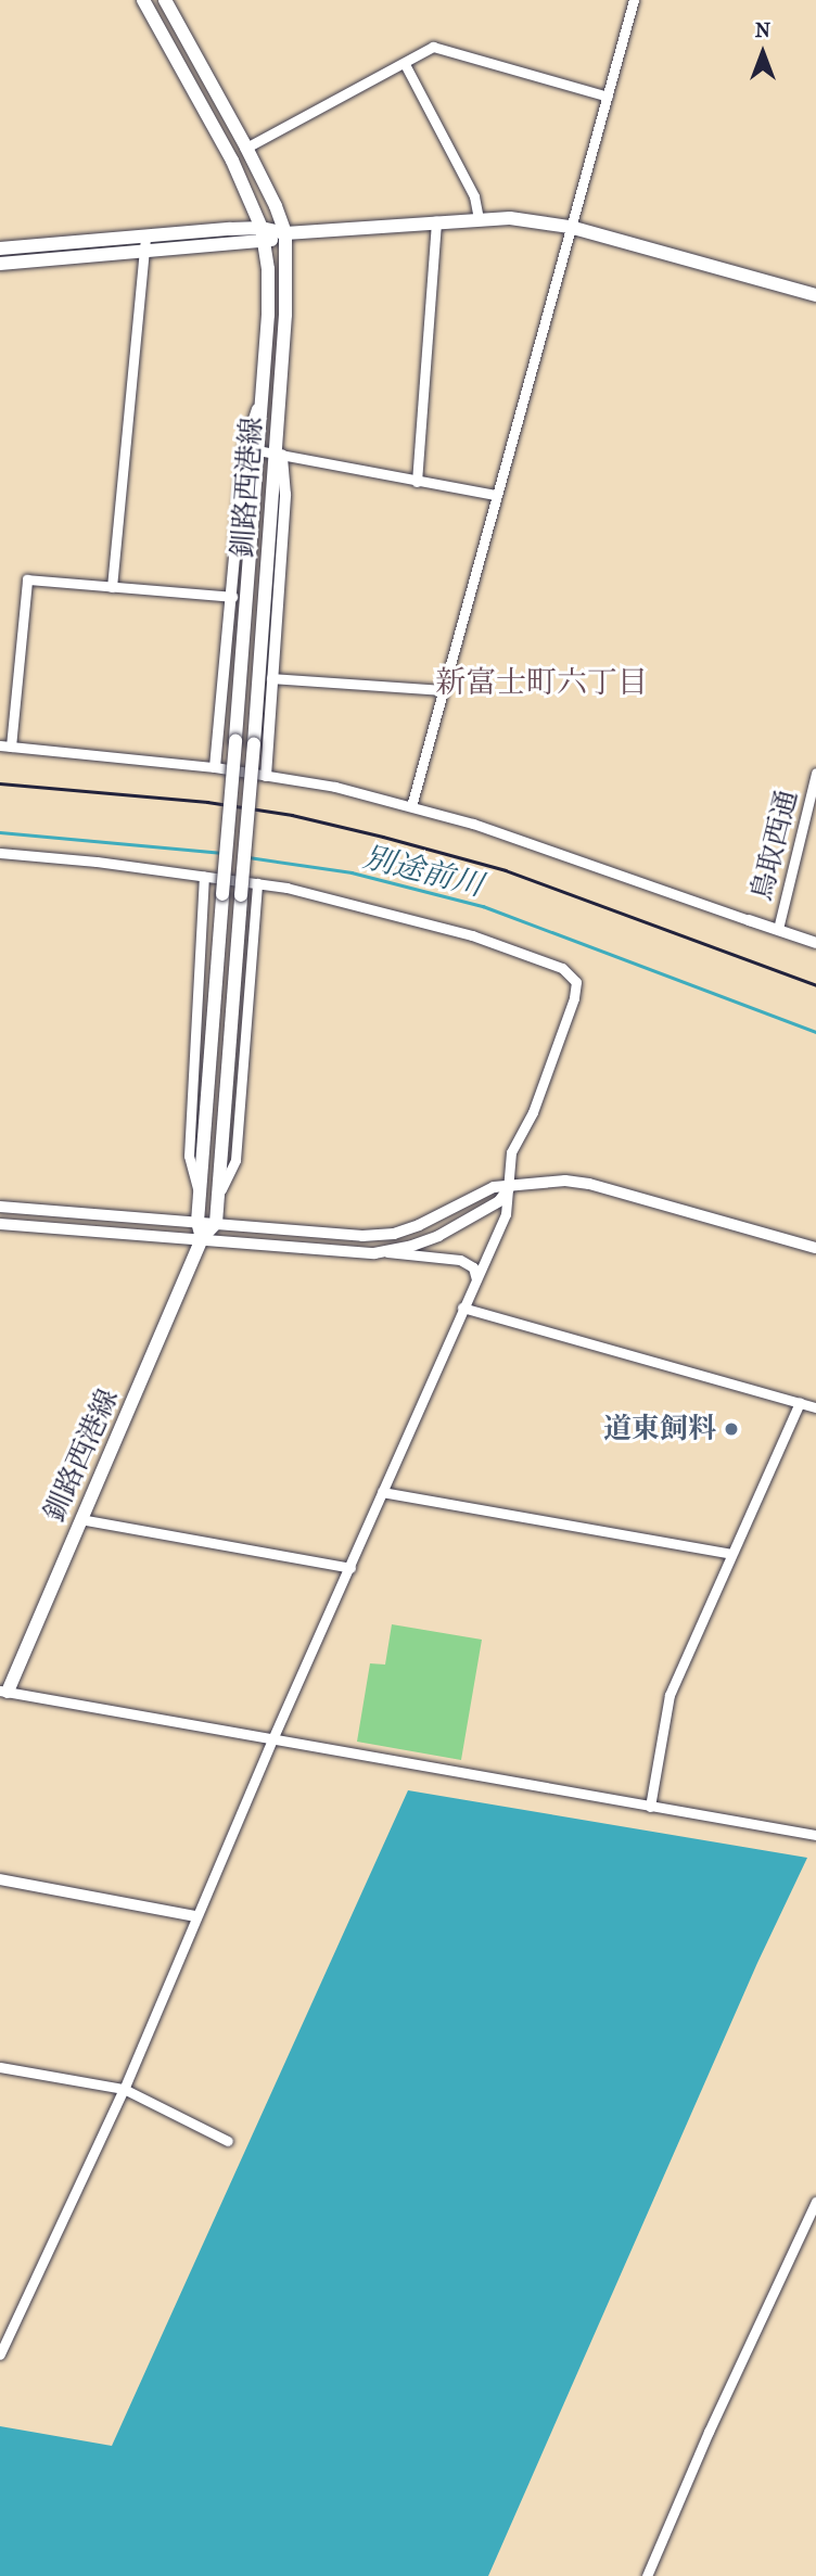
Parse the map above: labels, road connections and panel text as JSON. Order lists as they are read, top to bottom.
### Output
{
  "streets": {
    "main road": ["釧路西港線"],
    "street": ["鳥取西通"]
  },
  "districts": ["新富士町六丁目"],
  "water": ["別途前川"],
  "places": ["道東飼料"],
  "north": "top"
}
